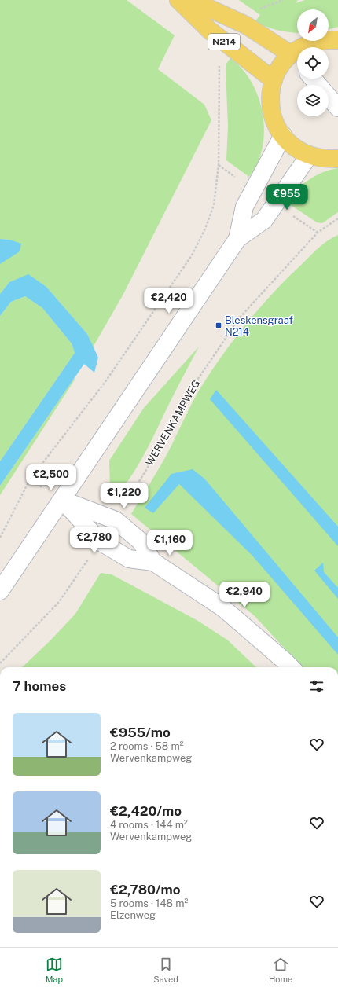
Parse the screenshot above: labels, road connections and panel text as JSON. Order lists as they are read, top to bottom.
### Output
{
  "streets": {
    "main road": ["N214"],
    "path": ["WERVENKAMPWEG"]
  },
  "places": {
    "transit": ["Bleskensgraaf N214"]
  },
  "north": "bottom left",
  "page": {
    "price": [
      "€955",
      "€2,420",
      "€2,500",
      "€1,220",
      "€2,780",
      "€1,160",
      "€2,940"
    ],
    "heading": "7 homes",
    "list": [
      {
        "name": "€955/mo",
        "note": "2 rooms · 58 m² · Wervenkampweg"
      },
      {
        "name": "€2,420/mo",
        "note": "4 rooms · 144 m² · Wervenkampweg"
      },
      {
        "name": "€2,780/mo",
        "note": "5 rooms · 148 m² · Elzenweg"
      }
    ],
    "tabs": ["Map", "Saved", "Home"]
  }
}
